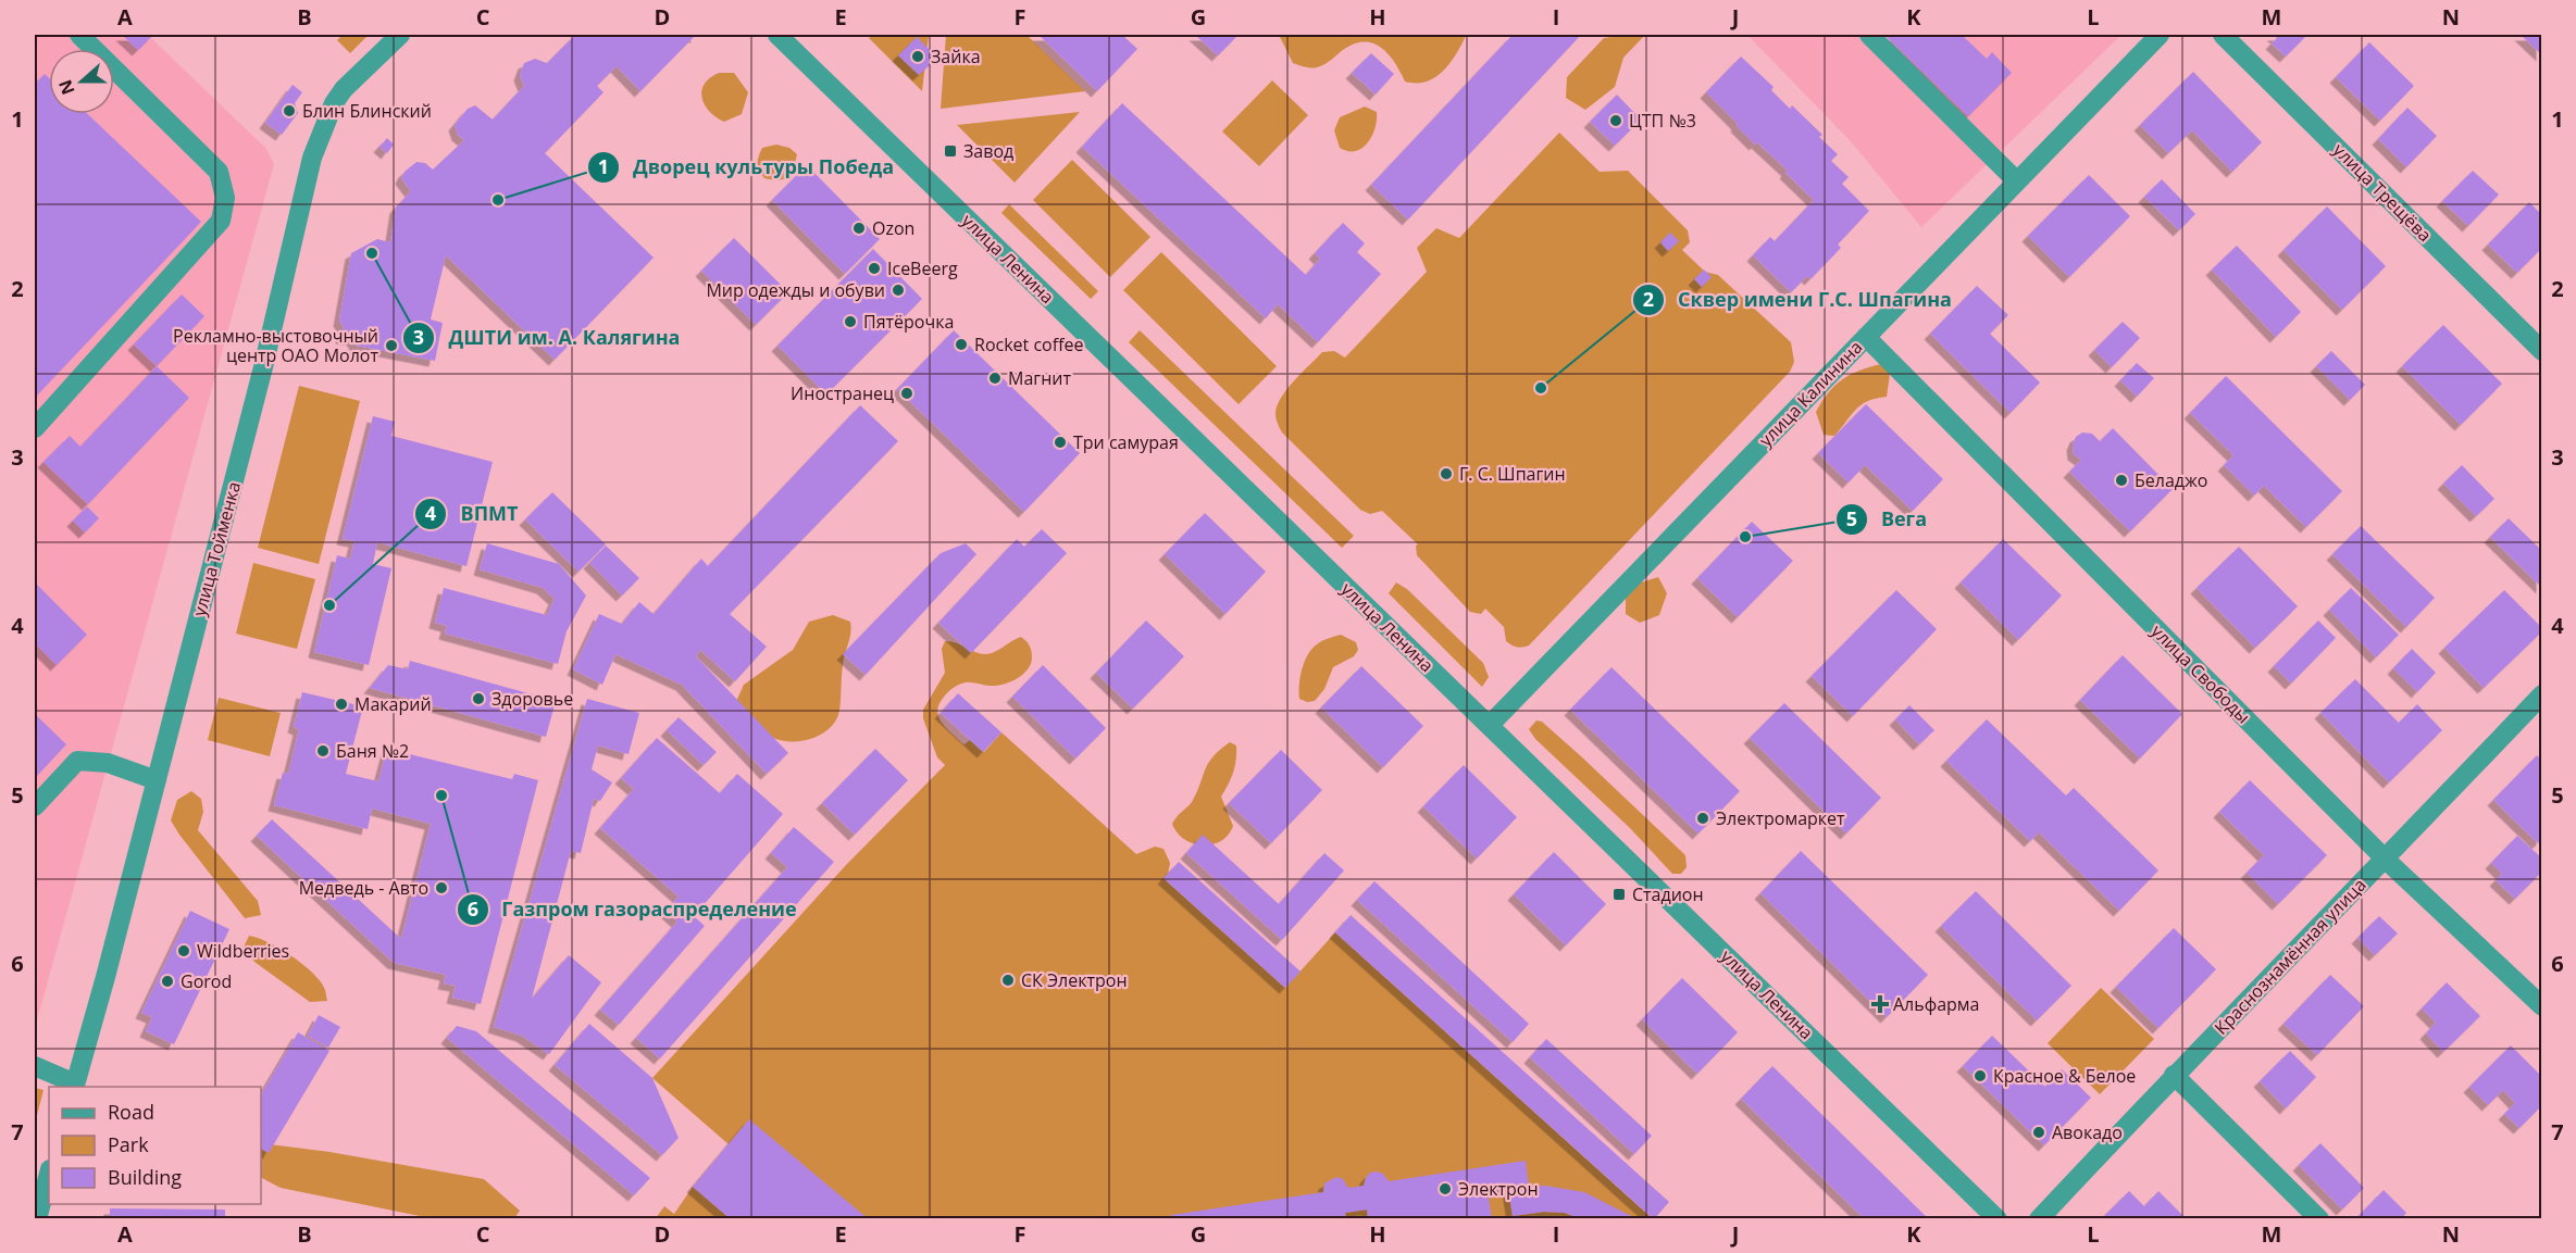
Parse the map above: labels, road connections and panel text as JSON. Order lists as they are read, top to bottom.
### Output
{
  "streets": {
    "street": [
      "улица Трещёва",
      "улица Ленина",
      "улица Калинина",
      "улица Тойменка",
      "улица Свободы",
      "Краснознамённая улица"
    ]
  },
  "crossings": [
    ["улица Ленина", "улица Калинина"],
    ["улица Калинина", "улица Свободы"],
    ["улица Свободы", "Краснознамённая улица"]
  ],
  "places": {
    "other": [
      "Зайка",
      "Блин Блинский",
      "ЦТП №3",
      "Дворец культуры Победа",
      "Ozon",
      "ДШТИ им. А. Калягина",
      "IceBeerg",
      "Мир одежды и обуви",
      "Пятёрочка",
      "Rocket coffee",
      "Рекламно-выстовочный центр ОАО Молот",
      "Магнит",
      "Сквер имени Г.С. Шпагина",
      "Иностранец",
      "Три самурая",
      "Г. С. Шпагин",
      "Беладжо",
      "Вега",
      "ВПМТ",
      "Здоровье",
      "Макарий",
      "Баня №2",
      "Газпром газораспределение",
      "Электромаркет",
      "Медведь - Авто",
      "Wildberries",
      "СК Электрон",
      "Gorod",
      "Красное & Белое",
      "Авокадо",
      "Электрон"
    ],
    "transit": ["Завод", "Стадион"],
    "health": ["Альфарма"]
  },
  "legend": ["Road", "Park", "Building"],
  "north": "left",
  "grid": {
    "columns": [
      "A",
      "B",
      "C",
      "D",
      "E",
      "F",
      "G",
      "H",
      "I",
      "J",
      "K",
      "L",
      "M",
      "N"
    ],
    "rows": [
      "1",
      "2",
      "3",
      "4",
      "5",
      "6",
      "7"
    ]
  }
}
